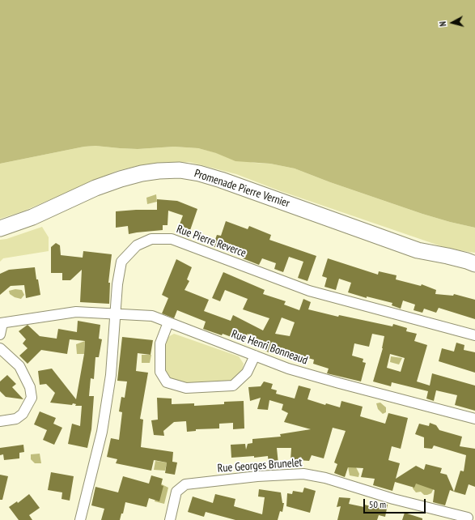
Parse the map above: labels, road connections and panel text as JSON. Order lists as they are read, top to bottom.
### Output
{
  "streets": {
    "main road": ["Promenade Pierre Vernier"],
    "street": ["Rue Pierre Reverce", "Rue Henri Bonneaud", "Rue Georges Brunelet"]
  },
  "crossings": [
    ["Rue Pierre Reverce", "Rue Henri Bonneaud"]
  ],
  "scale_bar": "50 m",
  "north": "left"
}
